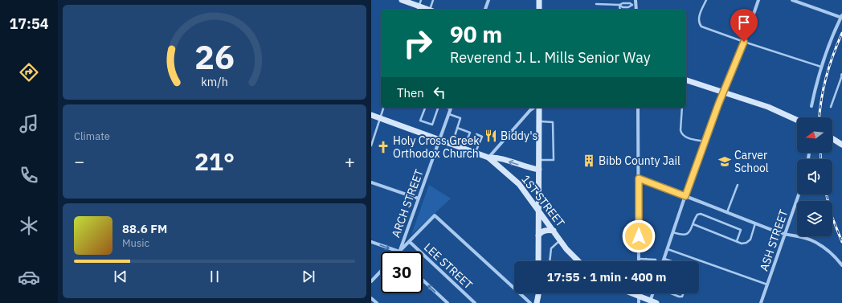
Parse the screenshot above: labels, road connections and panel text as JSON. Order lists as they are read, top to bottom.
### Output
{
  "streets": {
    "street": [
      "1ST STREET",
      "ARCH STREET",
      "ASH STREET",
      "LEE STREET"
    ]
  },
  "crossings": [
    ["1ST STREET", "ARCH STREET"]
  ],
  "places": {
    "restaurant": ["Biddy's"],
    "church": ["Holy Cross Greek Orthodox Church"],
    "building": ["Bibb County Jail"],
    "school or university": ["Carver School"]
  },
  "north": "left",
  "page": {
    "tabs": "17:54",
    "turn": ["90 m", "Reverend J. L. Mills Senior Way"],
    "then": "Then",
    "tile": "Climate",
    "heat": ["−", "21°", "+"],
    "song": ["88.6 FM", "Music"],
    "limit": "30",
    "trip": "17:55 · 1 min · 400 m",
    "gauge": ["26", "km/h"]
  }
}
